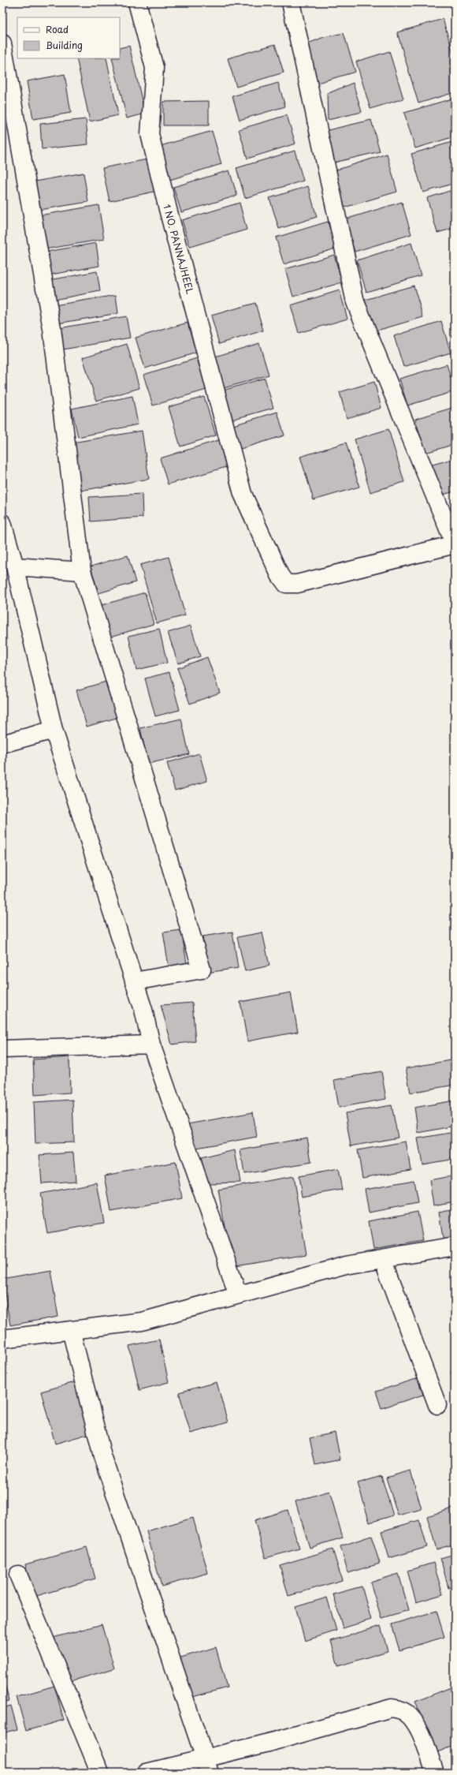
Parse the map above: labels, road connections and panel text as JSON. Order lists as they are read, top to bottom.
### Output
{
  "streets": {
    "street": ["1 NO. PANNAJHEEL"]
  },
  "legend": ["Road", "Building"]
}
